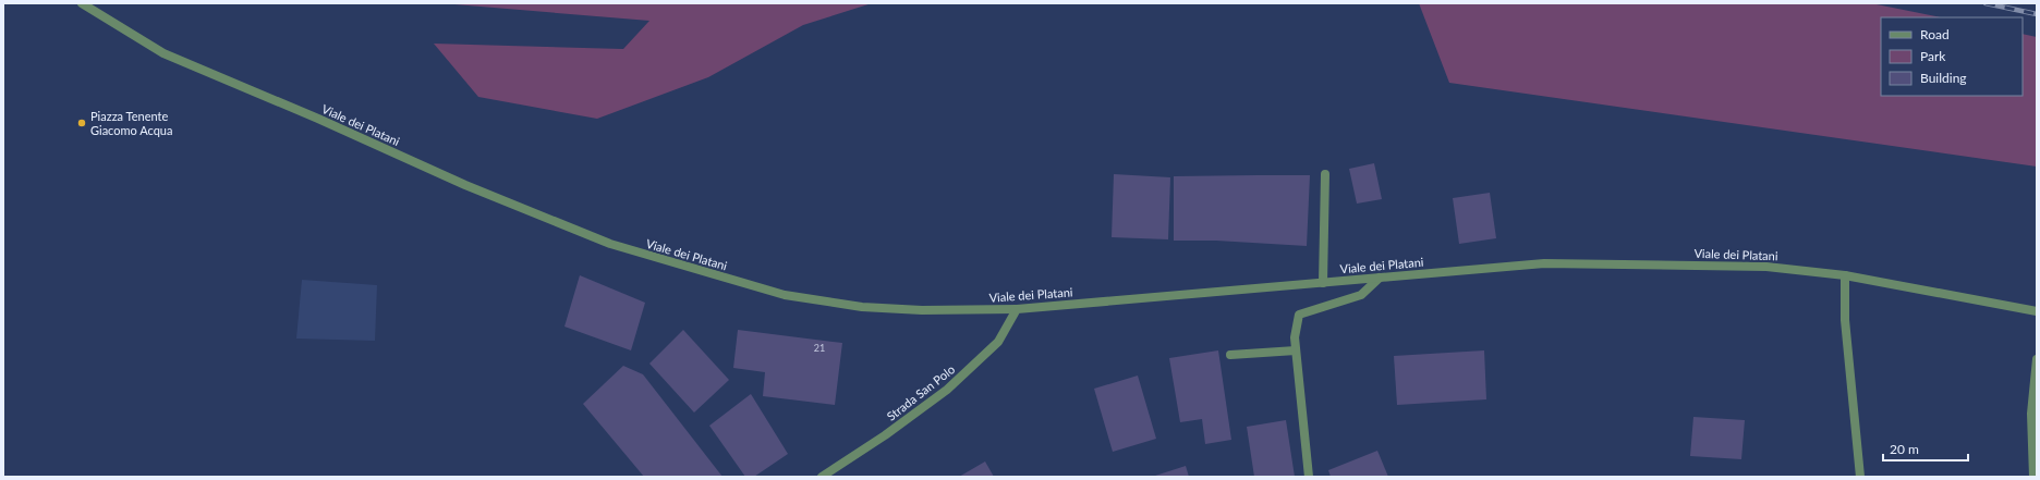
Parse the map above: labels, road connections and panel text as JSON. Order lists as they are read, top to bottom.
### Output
{
  "streets": {
    "street": ["Viale dei Platani", "Strada San Polo"]
  },
  "crossings": [
    ["Viale dei Platani", "Strada San Polo"]
  ],
  "places": ["Piazza Tenente Giacomo Acqua"],
  "house_numbers": ["21"],
  "legend": ["Road", "Park", "Building"],
  "scale_bar": "20 m"
}
